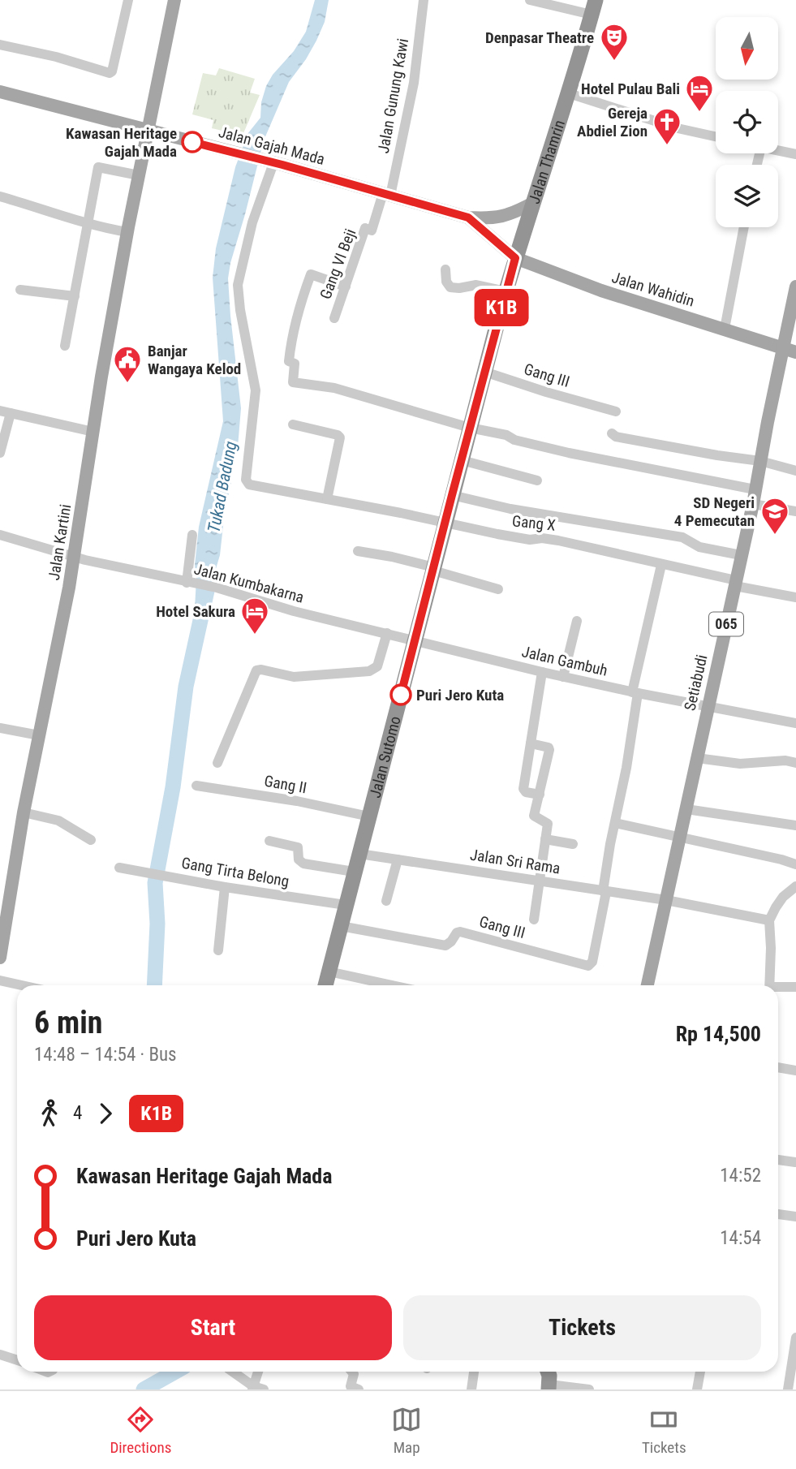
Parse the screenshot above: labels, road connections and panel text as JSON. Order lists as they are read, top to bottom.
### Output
{
  "streets": {
    "highway": ["Jalan Thamrin", "Jalan Sutomo"],
    "main road": [
      "Jalan Gajah Mada",
      "Jalan Wahidin",
      "Jalan Kartini",
      "065",
      "Setiabudi"
    ],
    "street": [
      "Jalan Gunung Kawi",
      "Gang VI Beji",
      "Gang III",
      "Gang X",
      "Jalan Kumbakarna",
      "Jalan Gambuh",
      "Gang II",
      "Jalan Sri Rama",
      "Gang Tirta Belong"
    ]
  },
  "crossings": [
    ["Jalan Gunung Kawi", "Jalan Gajah Mada"],
    ["Jalan Gunung Kawi", "Gang VI Beji"],
    ["Jalan Gajah Mada", "Jalan Thamrin"],
    ["Jalan Gajah Mada", "Gang VI Beji"],
    ["Jalan Gajah Mada", "Jalan Wahidin"],
    ["Jalan Gajah Mada", "Gang X"],
    ["Jalan Gajah Mada", "Jalan Kartini"],
    ["Jalan Gajah Mada", "Jalan Sutomo"],
    ["Jalan Thamrin", "Jalan Wahidin"],
    ["Jalan Thamrin", "Jalan Sutomo"],
    ["Jalan Wahidin", "Setiabudi"],
    ["Jalan Wahidin", "Jalan Sutomo"],
    ["Gang III", "Jalan Sutomo"],
    ["Gang III", "Jalan Sri Rama"],
    ["Gang X", "Setiabudi"],
    ["Gang X", "Jalan Sutomo"],
    ["Jalan Kartini", "Jalan Kumbakarna"],
    ["Jalan Kumbakarna", "Jalan Gambuh"],
    ["Jalan Kumbakarna", "Jalan Sutomo"],
    ["Jalan Gambuh", "Setiabudi"],
    ["Jalan Gambuh", "Jalan Sutomo"],
    ["Setiabudi", "Jalan Sri Rama"],
    ["Jalan Sutomo", "Gang II"],
    ["Jalan Sutomo", "Jalan Sri Rama"],
    ["Jalan Sutomo", "Gang Tirta Belong"]
  ],
  "water": ["Tukad Badung"],
  "places": {
    "theatre": ["Denpasar Theatre"],
    "hotel": ["Hotel Pulau Bali", "Hotel Sakura"],
    "other": ["Kawasan Heritage Gajah Mada", "Puri Jero Kuta"],
    "church": ["Gereja Abdiel Zion"],
    "public building": ["Banjar Wangaya Kelod"],
    "school or university": ["SD Negeri 4 Pemecutan"]
  },
  "lines": ["bus line K1B"],
  "north": "bottom",
  "page": {
    "on_map": "K1B",
    "heading": ["6 min", "14:48 – 14:54 · Bus", "Rp 14,500"],
    "legs": ["4", "K1B"],
    "list": [
      {
        "name": "Kawasan Heritage Gajah Mada",
        "value": "14:52"
      },
      {
        "name": "Puri Jero Kuta",
        "value": "14:54"
      }
    ],
    "buttons": ["Start", "Tickets"],
    "tabs": ["Directions", "Map", "Tickets"]
  }
}
